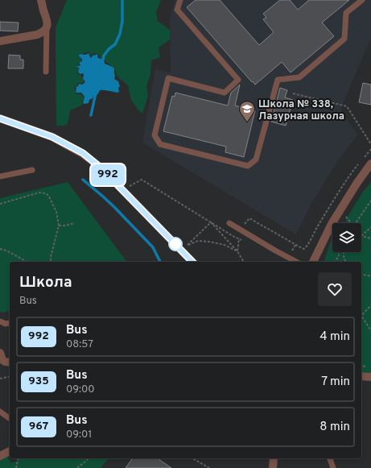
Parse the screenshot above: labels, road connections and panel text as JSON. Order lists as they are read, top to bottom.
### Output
{
  "places": {
    "school or university": ["Школа № 338, Лазурная школа"]
  },
  "lines": ["bus line 992"],
  "page": {
    "on_map": "992",
    "heading": ["Школа", "Bus"],
    "list": [
      {
        "mark": "992",
        "name": "Bus",
        "note": "08:57",
        "value": "4 min"
      },
      {
        "mark": "935",
        "name": "Bus",
        "note": "09:00",
        "value": "7 min"
      },
      {
        "mark": "967",
        "name": "Bus",
        "note": "09:01",
        "value": "8 min"
      }
    ]
  }
}
